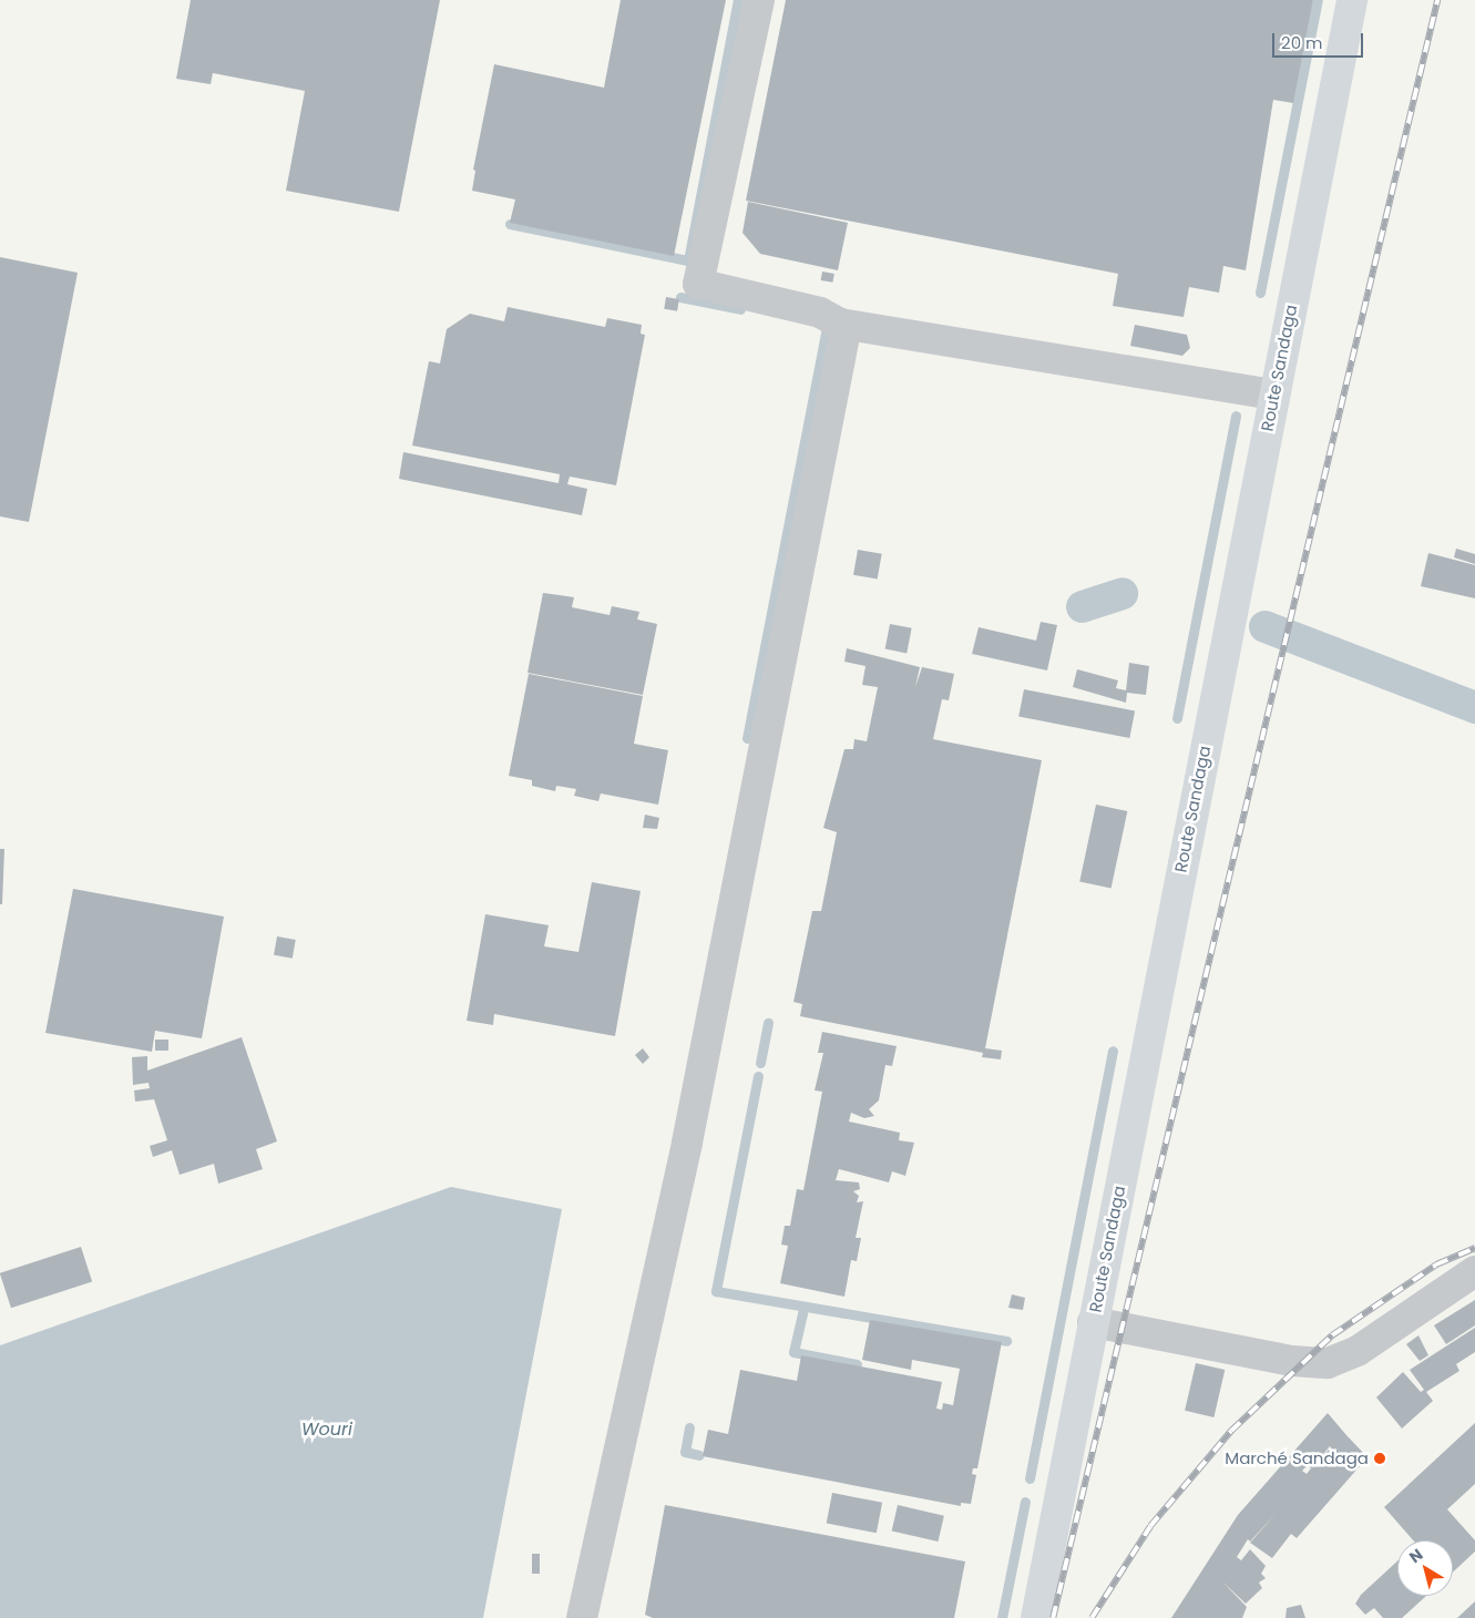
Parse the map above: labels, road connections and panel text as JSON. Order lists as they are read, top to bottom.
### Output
{
  "streets": {
    "main road": ["Route Sandaga"]
  },
  "water": ["Wouri"],
  "places": ["Marché Sandaga"],
  "scale_bar": "20 m",
  "north": "top left"
}
